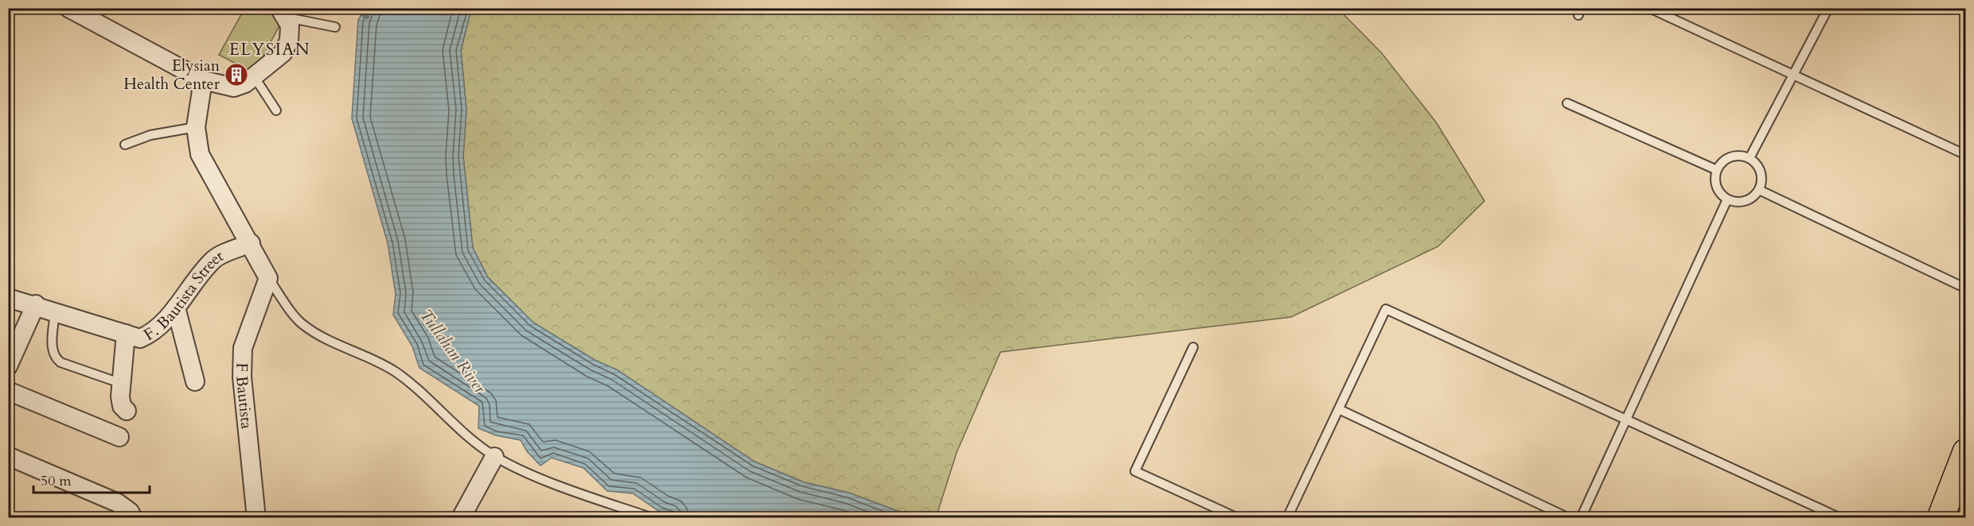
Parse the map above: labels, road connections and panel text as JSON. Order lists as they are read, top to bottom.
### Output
{
  "streets": {
    "street": ["F. Bautista Street", "F Bautista"]
  },
  "districts": ["ELYSIAN"],
  "water": ["Tullahan River"],
  "places": {
    "building": ["Elysian Health Center"]
  },
  "scale_bar": "50 m"
}
